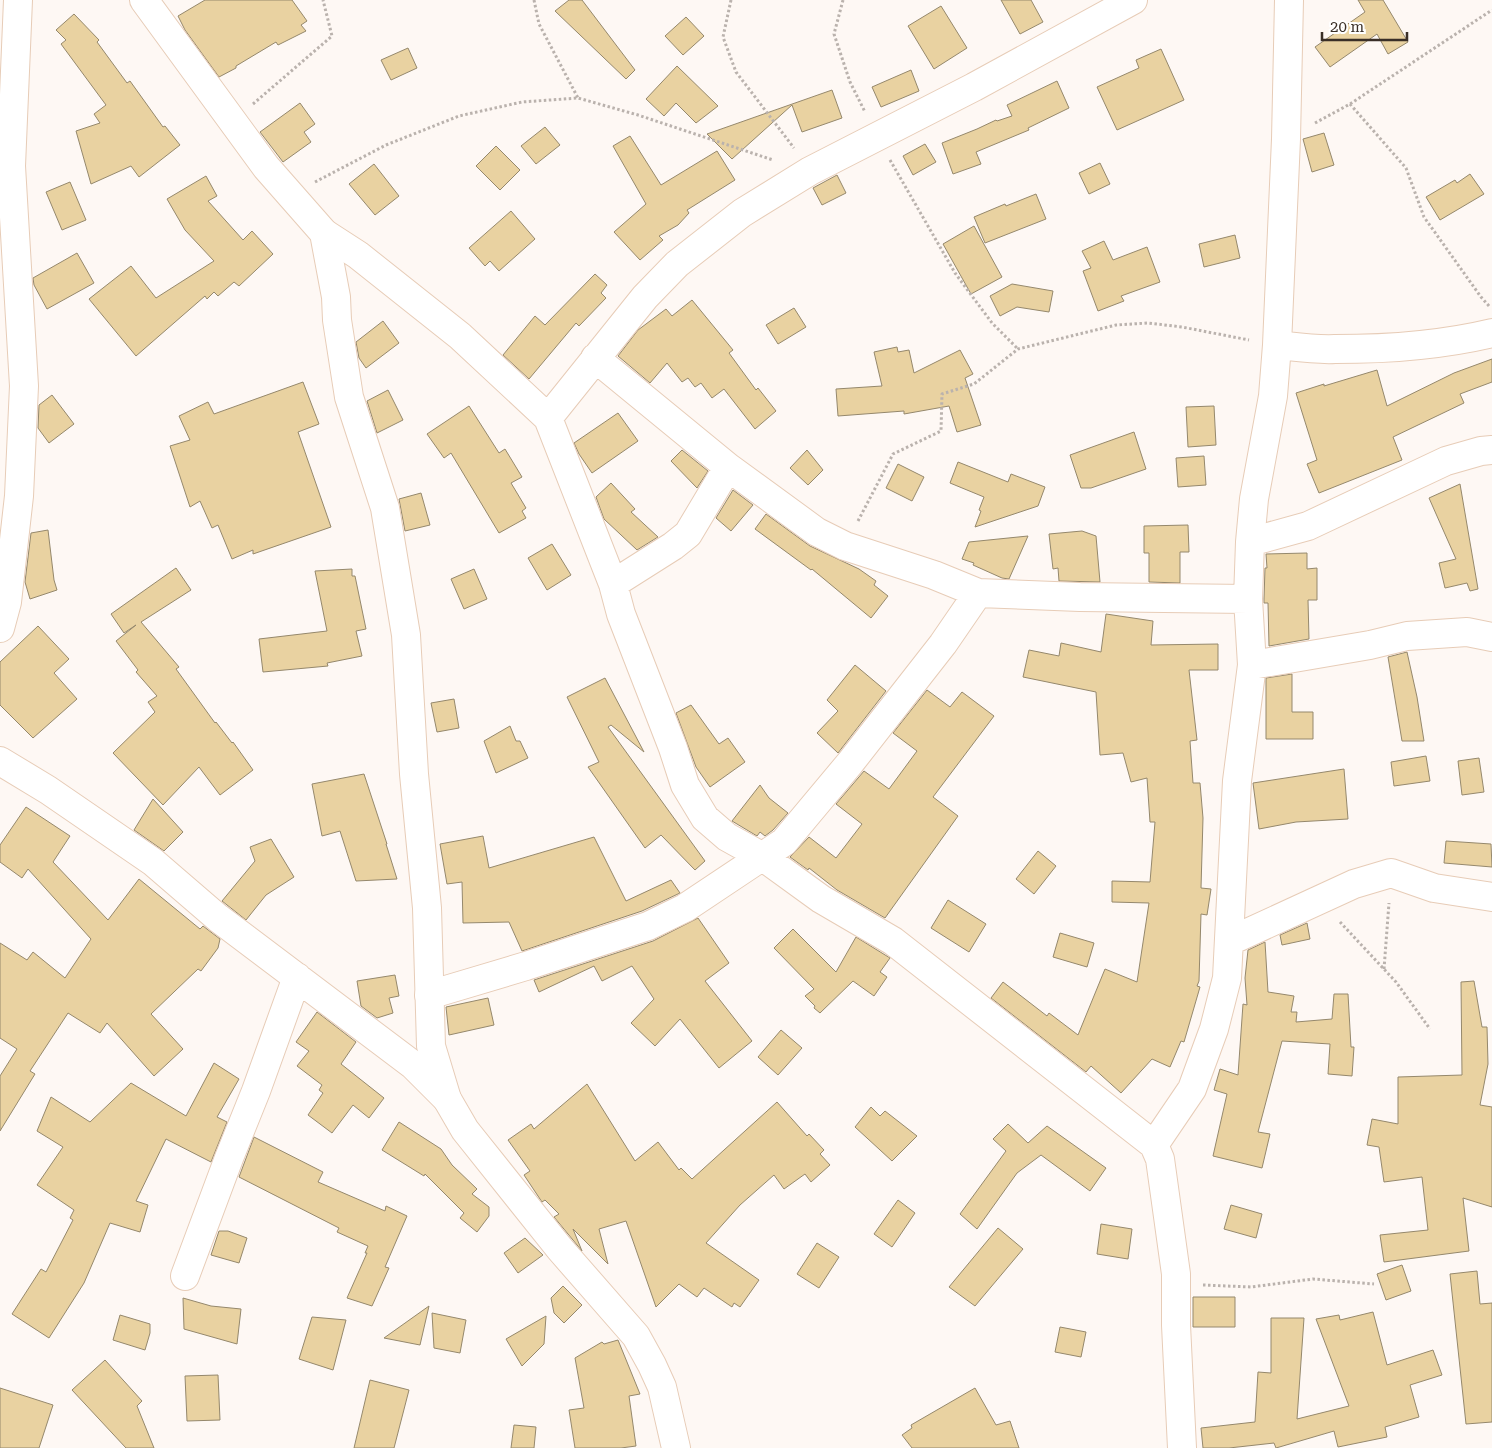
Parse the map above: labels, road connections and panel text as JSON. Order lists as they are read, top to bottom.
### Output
{
  "scale_bar": "20 m"
}
